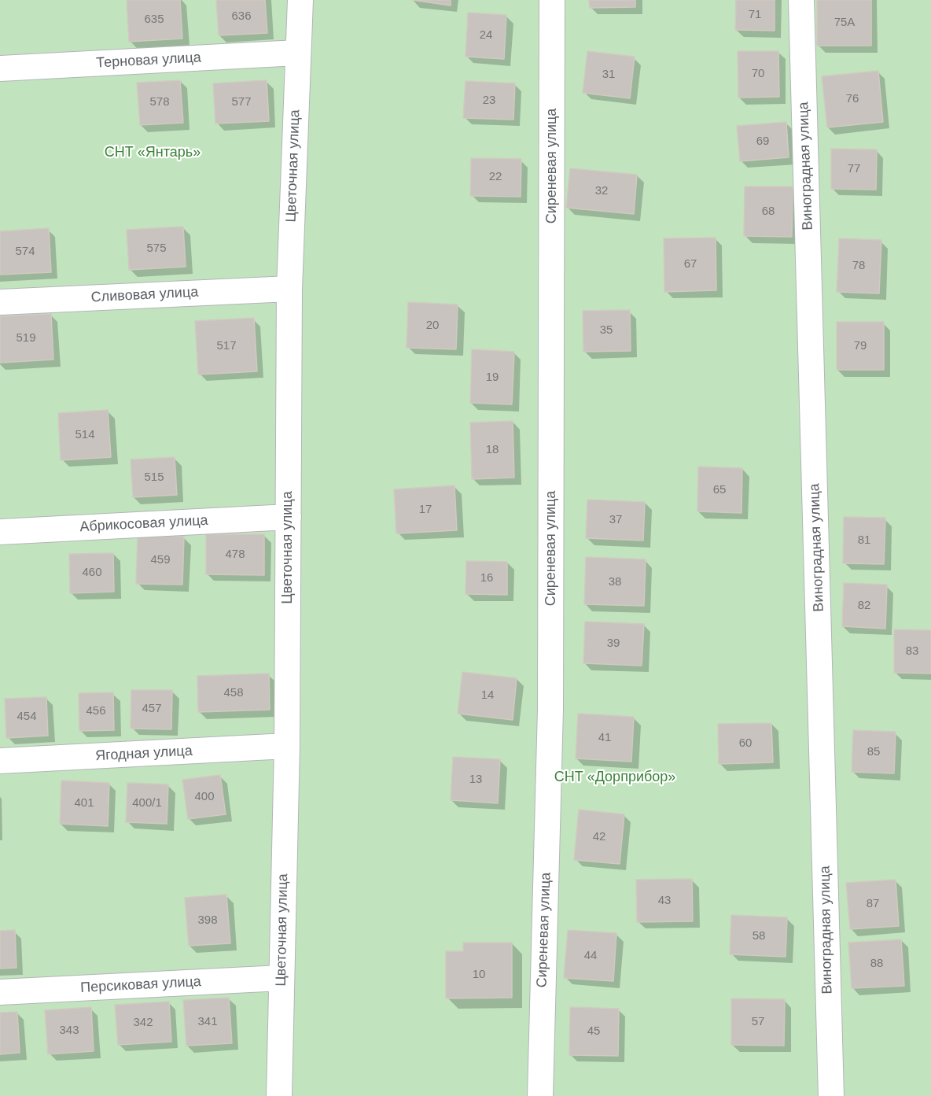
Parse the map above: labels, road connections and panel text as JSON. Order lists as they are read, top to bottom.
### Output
{
  "streets": {
    "street": [
      "Терновая улица",
      "Цветочная улица",
      "Сиреневая улица",
      "Виноградная улица",
      "Сливовая улица",
      "Абрикосовая улица",
      "Ягодная улица",
      "Персиковая улица"
    ]
  },
  "crossings": [
    ["Терновая улица", "Цветочная улица"],
    ["Цветочная улица", "Сливовая улица"],
    ["Цветочная улица", "Абрикосовая улица"],
    ["Цветочная улица", "Ягодная улица"],
    ["Цветочная улица", "Персиковая улица"]
  ],
  "parks": ["СНТ «Янтарь»", "СНТ «Дорприбор»"],
  "house_numbers": [
    "71",
    "636",
    "635",
    "75А",
    "24",
    "70",
    "31",
    "76",
    "23",
    "578",
    "577",
    "69",
    "77",
    "22",
    "32",
    "68",
    "575",
    "574",
    "67",
    "78",
    "20",
    "35",
    "519",
    "517",
    "79",
    "19",
    "514",
    "18",
    "515",
    "65",
    "17",
    "37",
    "81",
    "478",
    "459",
    "460",
    "16",
    "38",
    "82",
    "39",
    "83",
    "458",
    "14",
    "457",
    "456",
    "454",
    "41",
    "60",
    "85",
    "13",
    "400",
    "401",
    "400/1",
    "42",
    "43",
    "87",
    "398",
    "58",
    "44",
    "88",
    "10",
    "341",
    "57",
    "342",
    "343",
    "45"
  ]
}
